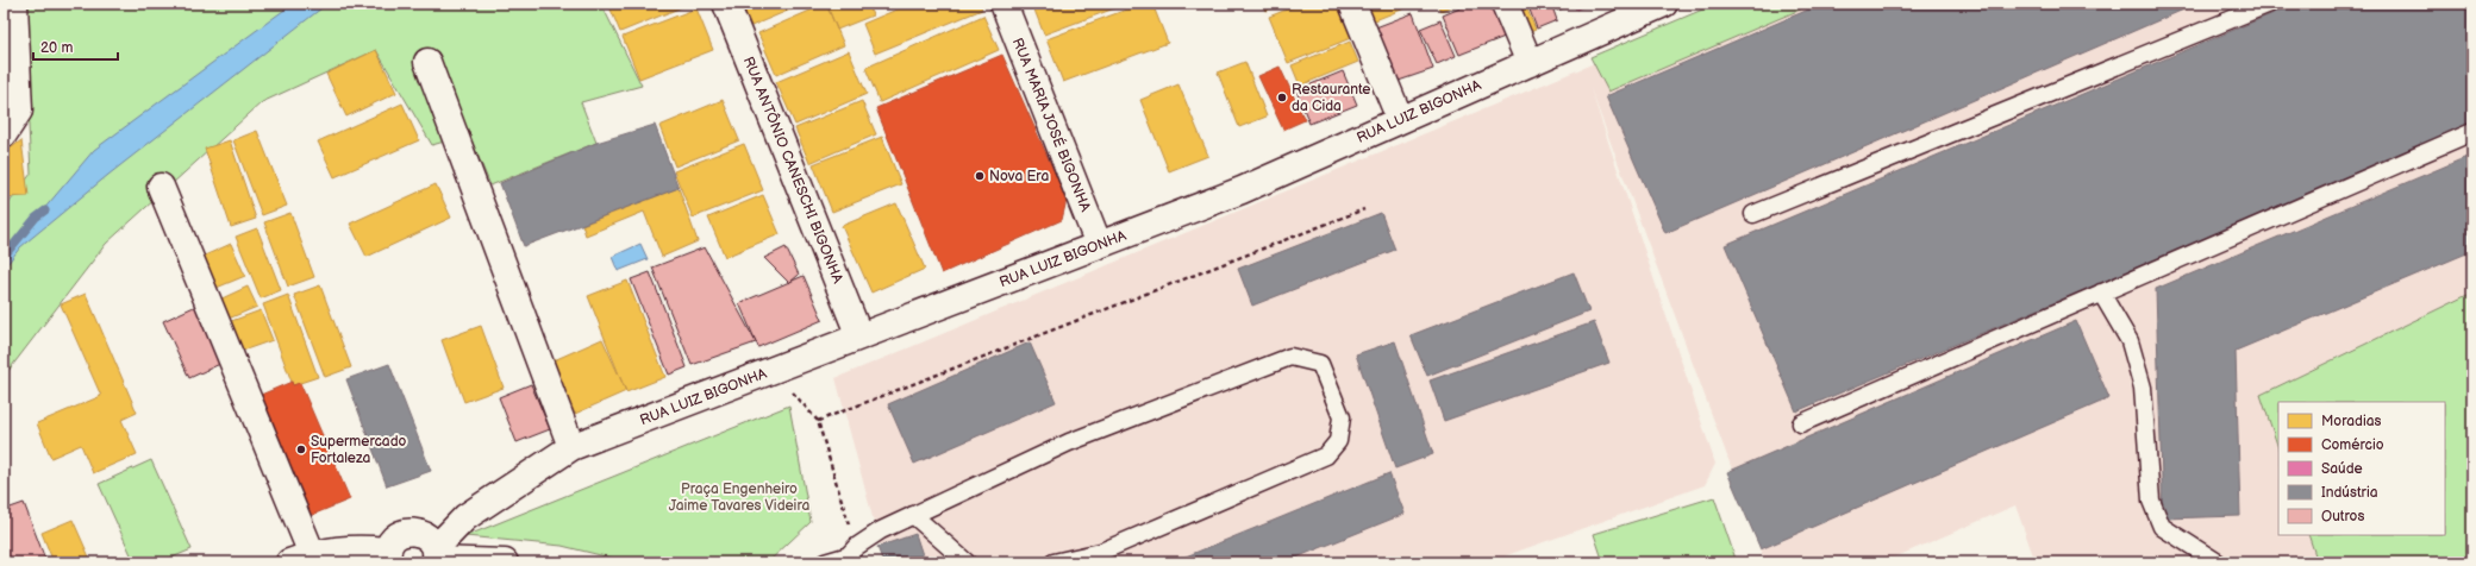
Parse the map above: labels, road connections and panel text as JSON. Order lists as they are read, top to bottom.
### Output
{
  "streets": {
    "street": ["RUA LUIZ BIGONHA", "RUA MARIA JOSÉ BIGONHA", "RUA ANTÔNIO CANESCHI BIGONHA"]
  },
  "crossings": [
    ["RUA LUIZ BIGONHA", "RUA MARIA JOSÉ BIGONHA"],
    ["RUA LUIZ BIGONHA", "RUA ANTÔNIO CANESCHI BIGONHA"]
  ],
  "parks": ["Praça Engenheiro Jaime Tavares Videira"],
  "places": ["Restaurante da Cida", "Nova Era", "Supermercado Fortaleza"],
  "legend": [
    "Moradias",
    "Comércio",
    "Saúde",
    "Indústria",
    "Outros"
  ],
  "scale_bar": "20 m"
}
